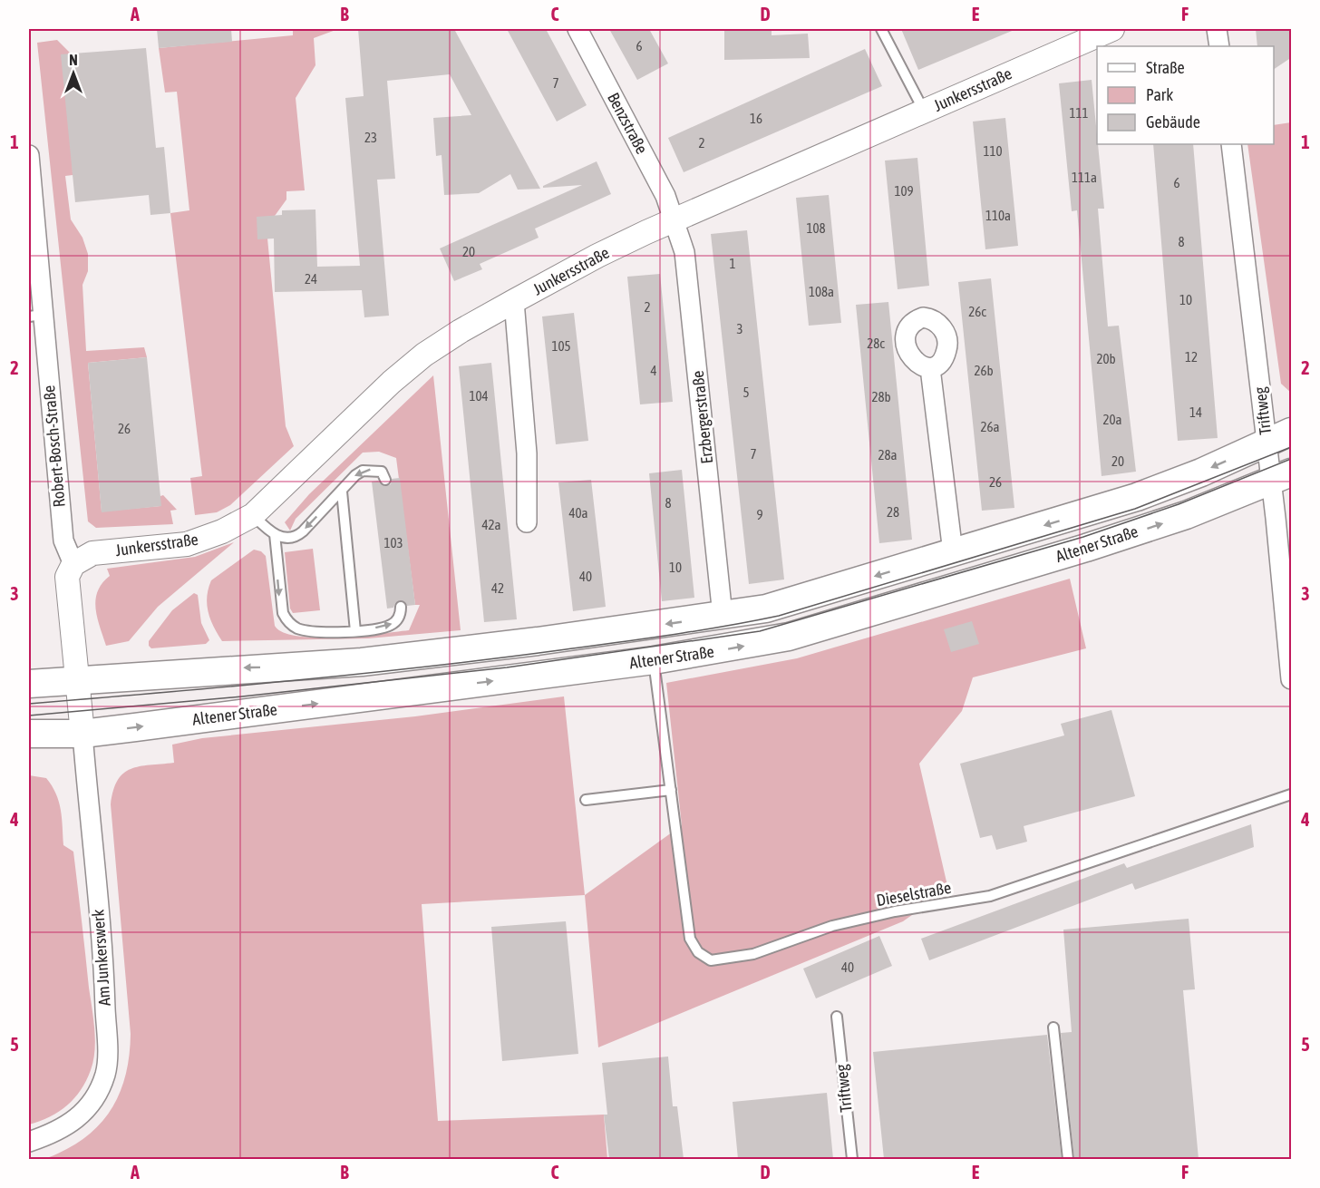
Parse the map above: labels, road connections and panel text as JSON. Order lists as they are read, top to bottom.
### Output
{
  "streets": {
    "main road": ["Altener Straße"],
    "street": [
      "Junkersstraße",
      "Benzstraße",
      "Triftweg",
      "Erzbergerstraße",
      "Robert-Bosch-Straße",
      "Am Junkerswerk"
    ],
    "lane": ["Dieselstraße"]
  },
  "crossings": [
    ["Junkersstraße", "Benzstraße"],
    ["Junkersstraße", "Erzbergerstraße"],
    ["Junkersstraße", "Robert-Bosch-Straße"],
    ["Benzstraße", "Erzbergerstraße"],
    ["Triftweg", "Altener Straße"],
    ["Erzbergerstraße", "Altener Straße"],
    ["Altener Straße", "Dieselstraße"],
    ["Altener Straße", "Am Junkerswerk"]
  ],
  "house_numbers": [
    "6",
    "7",
    "111",
    "16",
    "23",
    "2",
    "110",
    "111a",
    "6",
    "109",
    "110a",
    "108",
    "8",
    "20",
    "1",
    "24",
    "108a",
    "10",
    "2",
    "26c",
    "3",
    "28c",
    "105",
    "12",
    "20b",
    "4",
    "26b",
    "5",
    "104",
    "28b",
    "14",
    "20a",
    "26a",
    "26",
    "7",
    "28a",
    "20",
    "26",
    "8",
    "28",
    "40a",
    "9",
    "42a",
    "103",
    "10",
    "40",
    "42",
    "40"
  ],
  "legend": ["Straße", "Park", "Gebäude"],
  "north": "top",
  "grid": {
    "columns": [
      "A",
      "B",
      "C",
      "D",
      "E",
      "F"
    ],
    "rows": [
      "1",
      "2",
      "3",
      "4",
      "5"
    ]
  }
}
